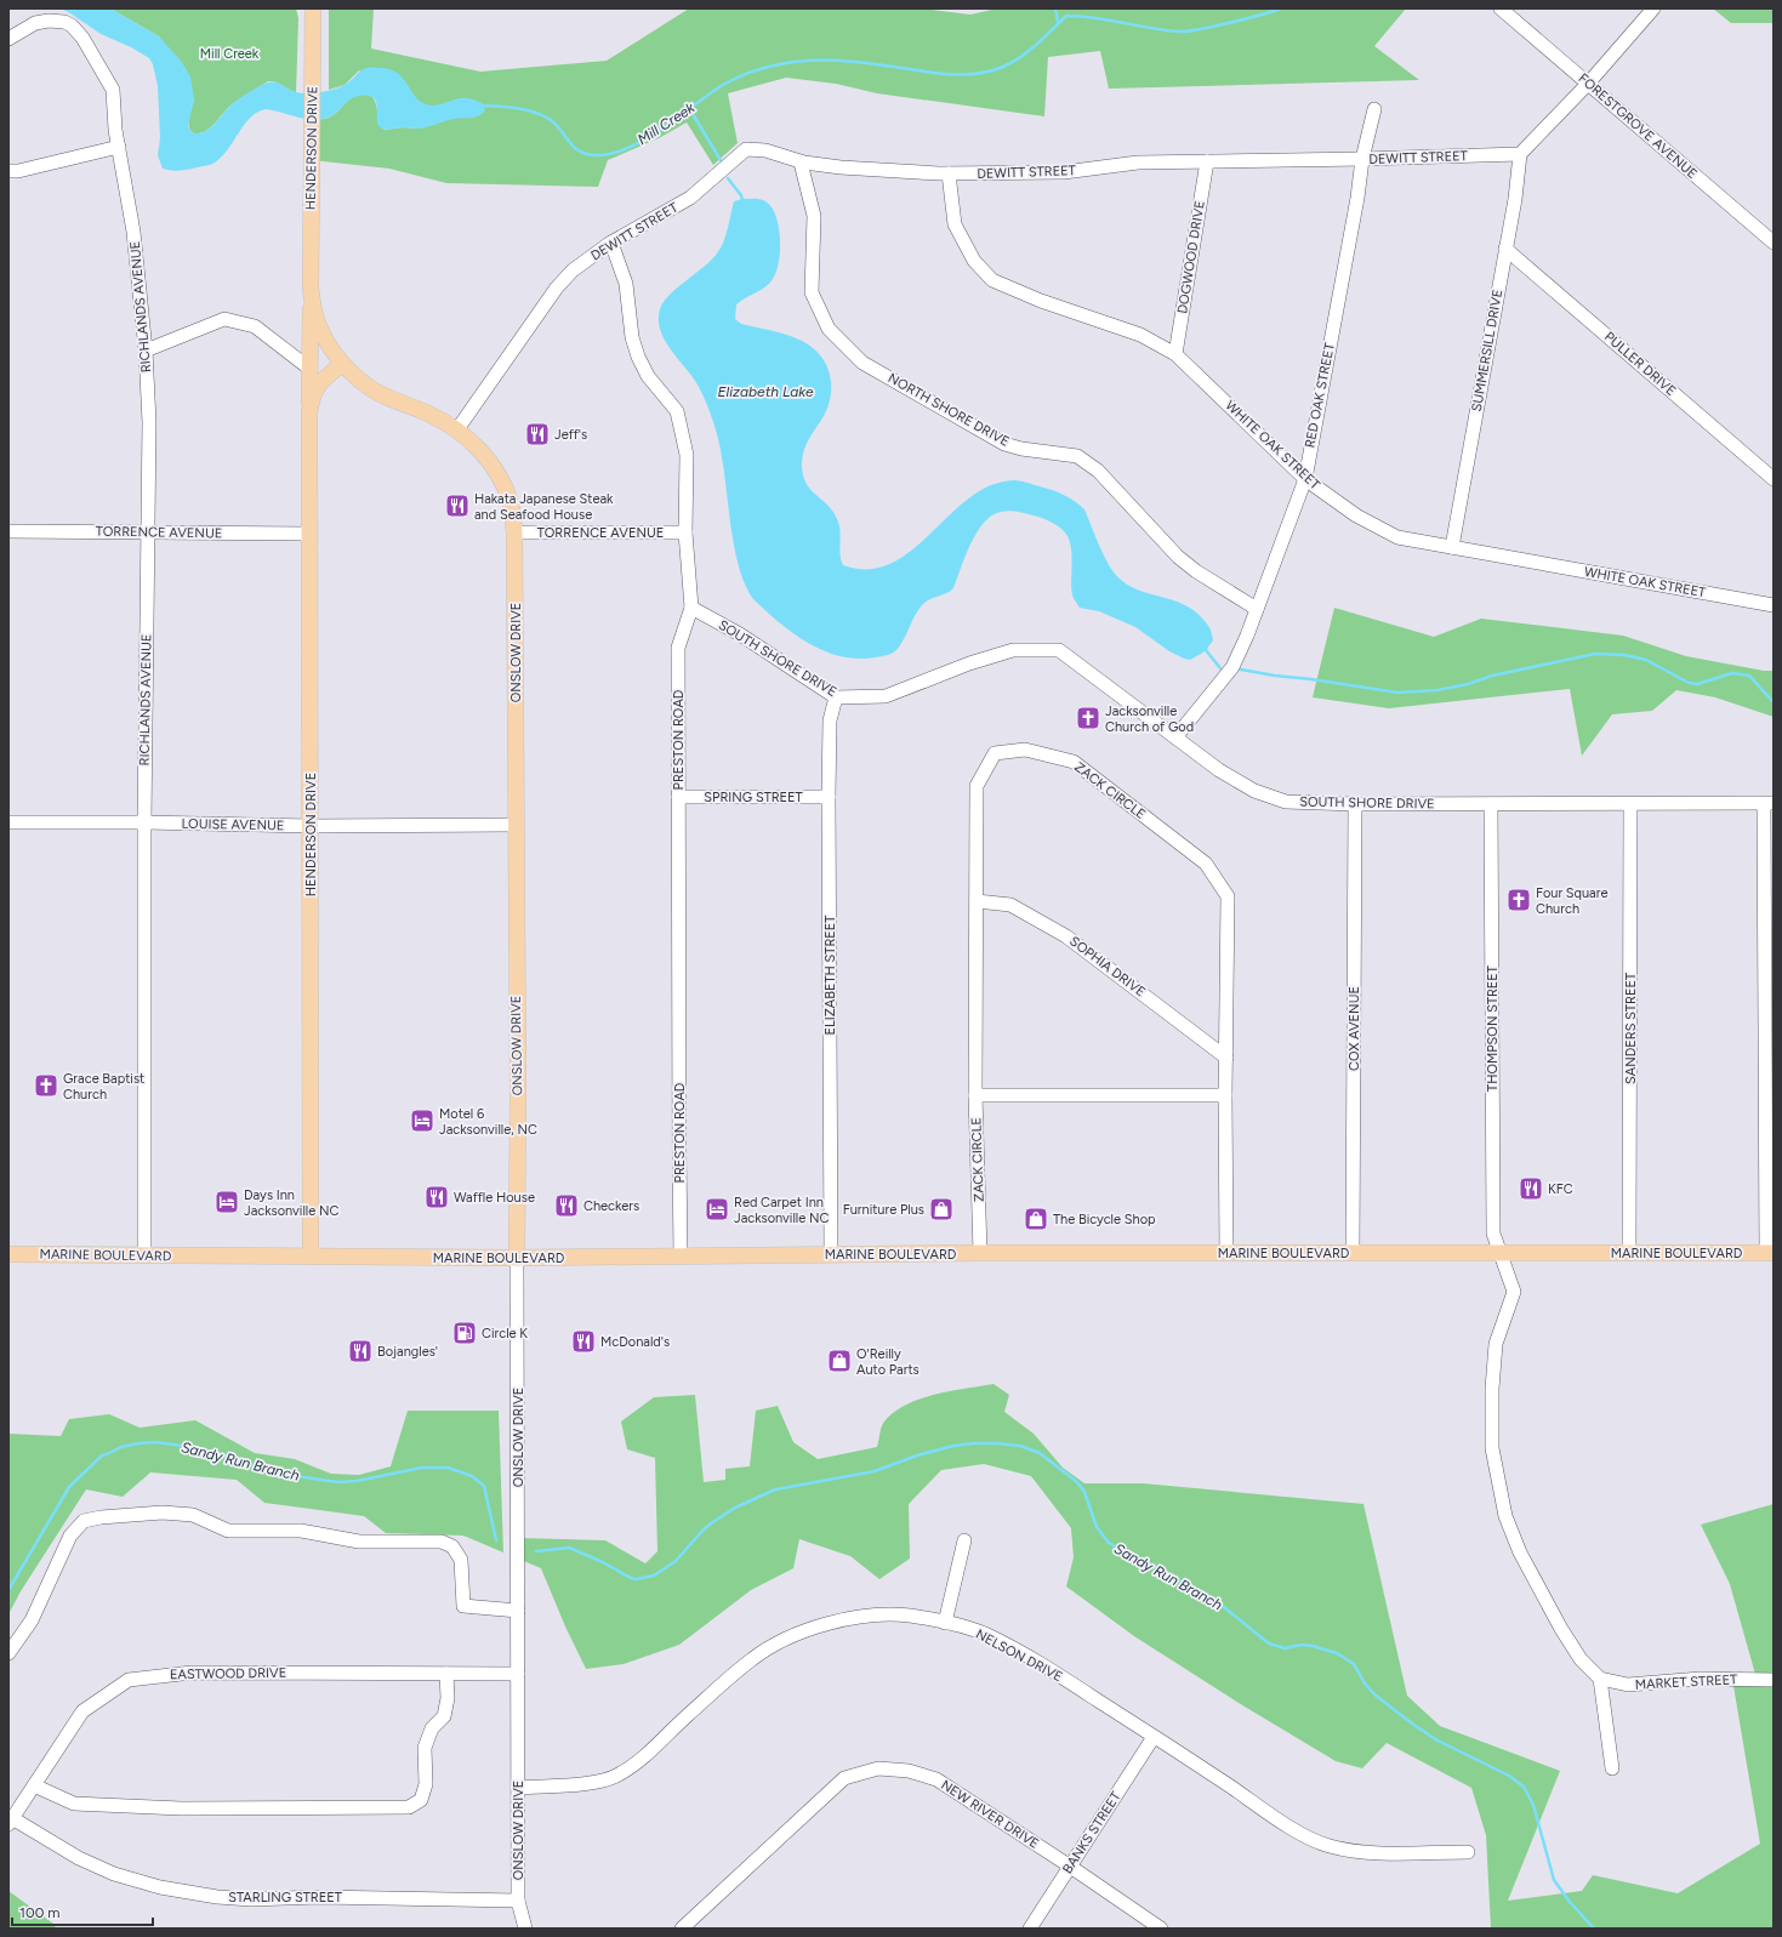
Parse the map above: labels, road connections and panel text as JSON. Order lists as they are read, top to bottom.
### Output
{
  "streets": {
    "main road": ["HENDERSON DRIVE", "ONSLOW DRIVE", "MARINE BOULEVARD"],
    "street": [
      "FORESTGROVE AVENUE",
      "DEWITT STREET",
      "DOGWOOD DRIVE",
      "RICHLANDS AVENUE",
      "SUMMERSILL DRIVE",
      "PULLER DRIVE",
      "RED OAK STREET",
      "NORTH SHORE DRIVE",
      "WHITE OAK STREET",
      "TORRENCE AVENUE",
      "SOUTH SHORE DRIVE",
      "PRESTON ROAD",
      "ZACK CIRCLE",
      "SPRING STREET",
      "LOUISE AVENUE",
      "SOPHIA DRIVE",
      "ELIZABETH STREET",
      "COX AVENUE",
      "THOMPSON STREET",
      "SANDERS STREET",
      "NELSON DRIVE",
      "EASTWOOD DRIVE",
      "MARKET STREET",
      "NEW RIVER DRIVE",
      "BANKS STREET",
      "STARLING STREET"
    ]
  },
  "crossings": [
    ["HENDERSON DRIVE", "TORRENCE AVENUE"],
    ["HENDERSON DRIVE", "ONSLOW DRIVE"],
    ["HENDERSON DRIVE", "LOUISE AVENUE"],
    ["HENDERSON DRIVE", "MARINE BOULEVARD"],
    ["DEWITT STREET", "DOGWOOD DRIVE"],
    ["DEWITT STREET", "SUMMERSILL DRIVE"],
    ["DEWITT STREET", "RED OAK STREET"],
    ["DEWITT STREET", "NORTH SHORE DRIVE"],
    ["DEWITT STREET", "WHITE OAK STREET"],
    ["DEWITT STREET", "ONSLOW DRIVE"],
    ["DEWITT STREET", "PRESTON ROAD"],
    ["DOGWOOD DRIVE", "WHITE OAK STREET"],
    ["RICHLANDS AVENUE", "TORRENCE AVENUE"],
    ["RICHLANDS AVENUE", "LOUISE AVENUE"],
    ["RICHLANDS AVENUE", "MARINE BOULEVARD"],
    ["SUMMERSILL DRIVE", "PULLER DRIVE"],
    ["SUMMERSILL DRIVE", "WHITE OAK STREET"],
    ["RED OAK STREET", "NORTH SHORE DRIVE"],
    ["RED OAK STREET", "WHITE OAK STREET"],
    ["RED OAK STREET", "SOUTH SHORE DRIVE"],
    ["TORRENCE AVENUE", "ONSLOW DRIVE"],
    ["TORRENCE AVENUE", "PRESTON ROAD"],
    ["ONSLOW DRIVE", "LOUISE AVENUE"],
    ["ONSLOW DRIVE", "MARINE BOULEVARD"],
    ["ONSLOW DRIVE", "NELSON DRIVE"],
    ["ONSLOW DRIVE", "EASTWOOD DRIVE"],
    ["ONSLOW DRIVE", "STARLING STREET"],
    ["SOUTH SHORE DRIVE", "PRESTON ROAD"],
    ["SOUTH SHORE DRIVE", "ELIZABETH STREET"],
    ["SOUTH SHORE DRIVE", "COX AVENUE"],
    ["SOUTH SHORE DRIVE", "THOMPSON STREET"],
    ["SOUTH SHORE DRIVE", "SANDERS STREET"],
    ["PRESTON ROAD", "SPRING STREET"],
    ["PRESTON ROAD", "MARINE BOULEVARD"],
    ["ZACK CIRCLE", "SOPHIA DRIVE"],
    ["ZACK CIRCLE", "MARINE BOULEVARD"],
    ["SPRING STREET", "ELIZABETH STREET"],
    ["ELIZABETH STREET", "MARINE BOULEVARD"],
    ["COX AVENUE", "MARINE BOULEVARD"],
    ["THOMPSON STREET", "MARINE BOULEVARD"],
    ["THOMPSON STREET", "MARKET STREET"],
    ["SANDERS STREET", "MARINE BOULEVARD"],
    ["NELSON DRIVE", "BANKS STREET"],
    ["EASTWOOD DRIVE", "STARLING STREET"],
    ["NEW RIVER DRIVE", "BANKS STREET"]
  ],
  "water": ["Mill Creek", "Elizabeth Lake", "Sandy Run Branch"],
  "parks": ["Mill Creek"],
  "places": {
    "restaurant": [
      "Jeff's",
      "Hakata Japanese Steak and Seafood House",
      "KFC",
      "Waffle House",
      "Checkers",
      "McDonald's",
      "Bojangles'"
    ],
    "church": ["Jacksonville Church of God", "Four Square Church", "Grace Baptist Church"],
    "hotel": ["Motel 6 Jacksonville, NC", "Days Inn Jacksonville NC", "Red Carpet Inn Jacksonville NC"],
    "shop": ["Furniture Plus", "The Bicycle Shop", "O'Reilly Auto Parts"],
    "fuel station": ["Circle K"]
  },
  "scale_bar": "100 m"
}
